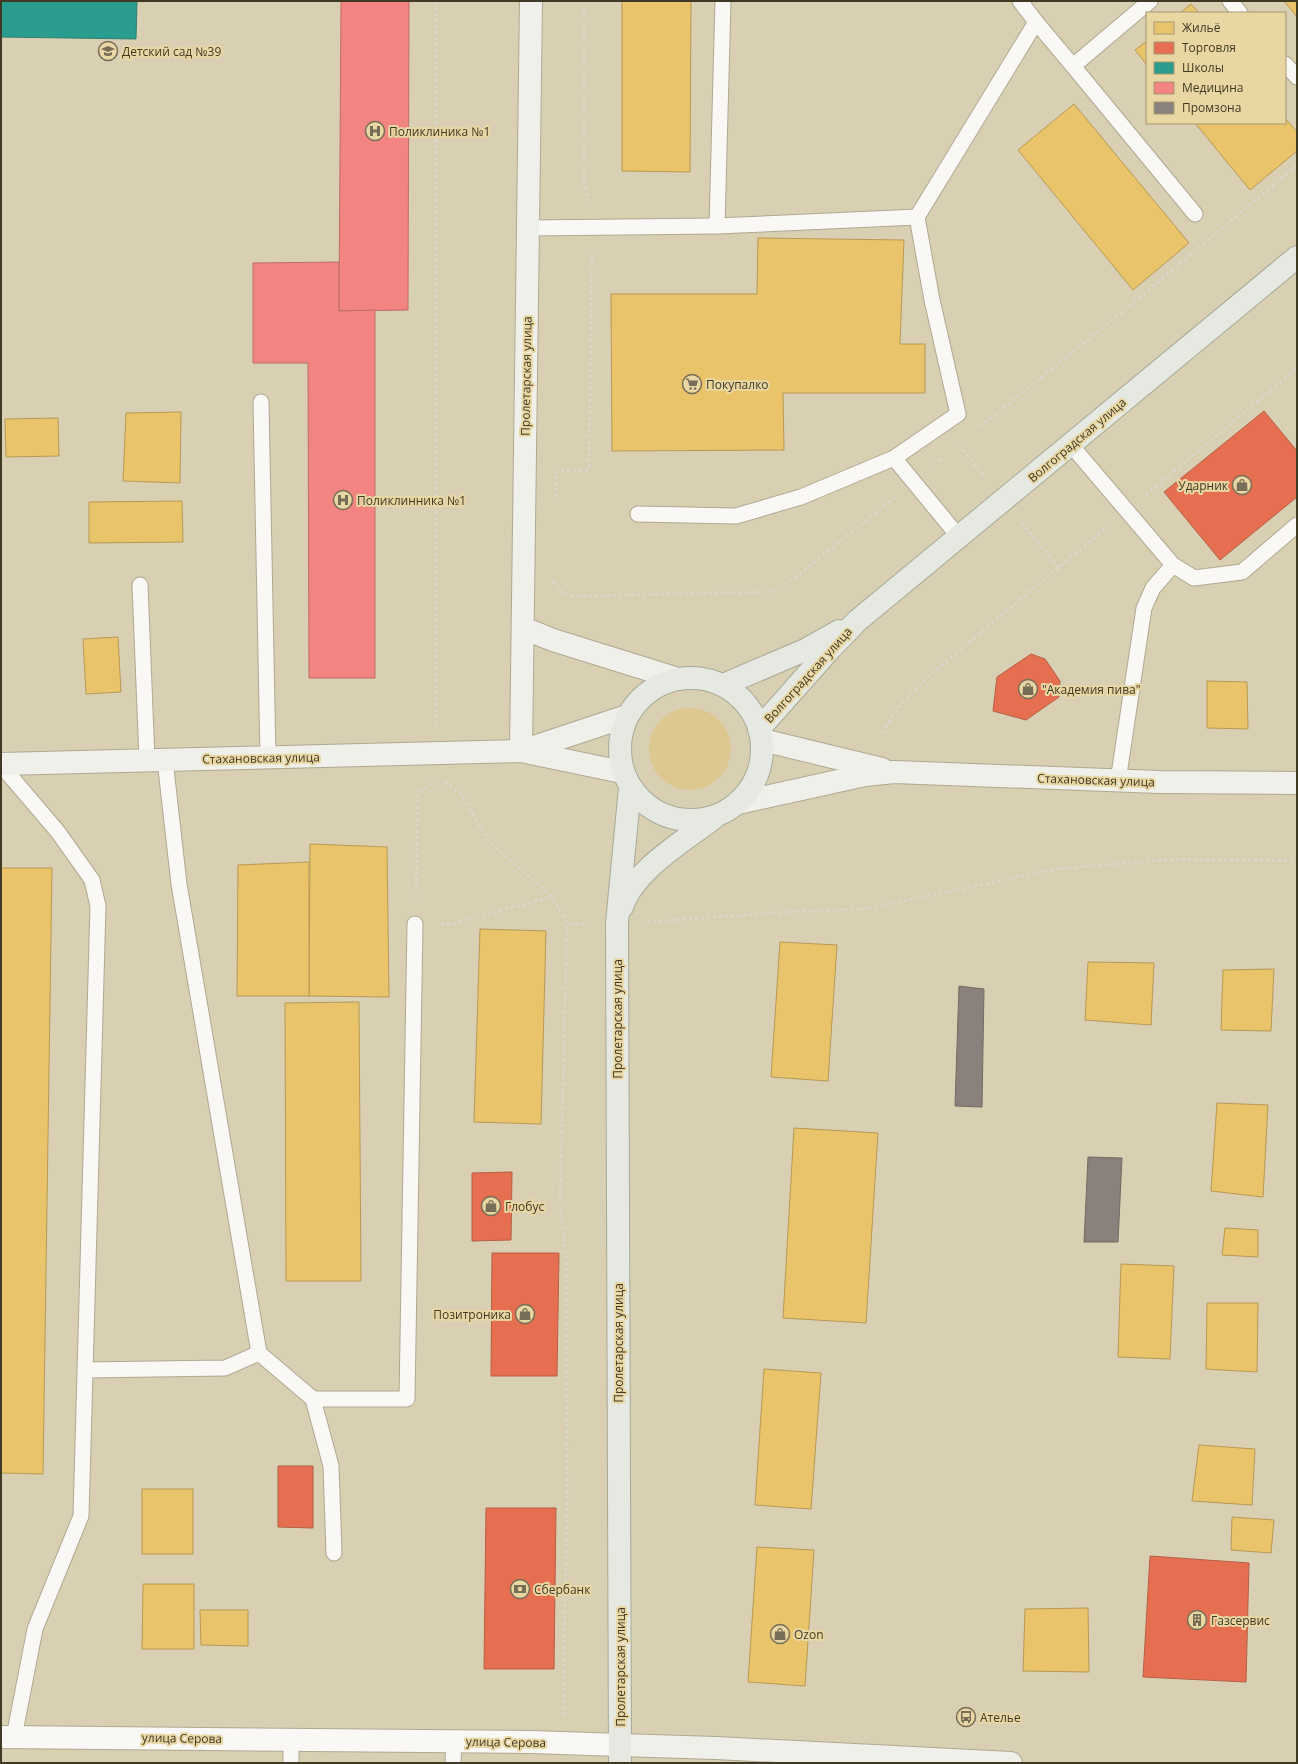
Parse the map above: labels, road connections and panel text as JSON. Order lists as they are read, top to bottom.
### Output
{
  "streets": {
    "main road": ["Пролетарская улица", "Волгоградская улица"],
    "street": ["Стахановская улица", "улица Серова"]
  },
  "crossings": [
    ["Пролетарская улица", "Волгоградская улица"],
    ["Пролетарская улица", "Стахановская улица"],
    ["Пролетарская улица", "улица Серова"],
    ["Волгоградская улица", "Стахановская улица"]
  ],
  "places": {
    "school or university": ["Детский сад №39"],
    "hospital": ["Поликлиника №1", "Поликлинника №1"],
    "supermarket": ["Покупалко"],
    "shop": [
      "Ударник",
      "\"Академия пива\"",
      "Глобус",
      "Позитроника",
      "Ozon"
    ],
    "bank": ["Сбербанк"],
    "building": ["Газсервис"],
    "bus stop": ["Ателье"]
  },
  "legend": [
    "Жильё",
    "Торговля",
    "Школы",
    "Медицина",
    "Промзона"
  ]
}
